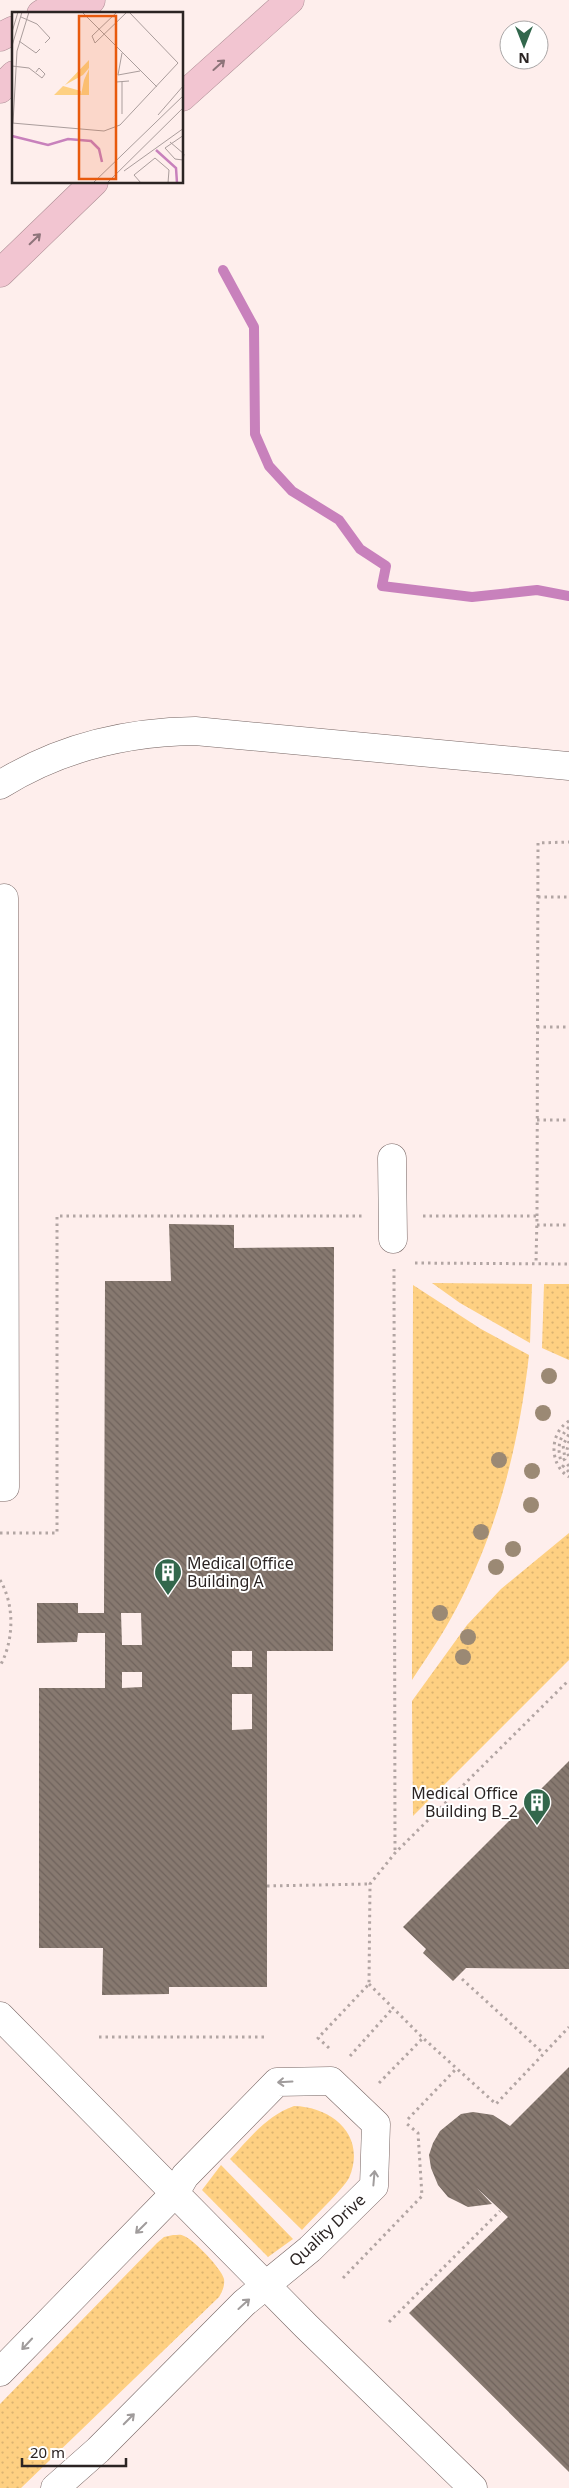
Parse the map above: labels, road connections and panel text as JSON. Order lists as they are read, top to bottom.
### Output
{
  "streets": {
    "street": ["Quality Drive"]
  },
  "places": {
    "building": ["Medical Office Building A", "Medical Office Building B_2"]
  },
  "scale_bar": "20 m",
  "north": "bottom"
}
